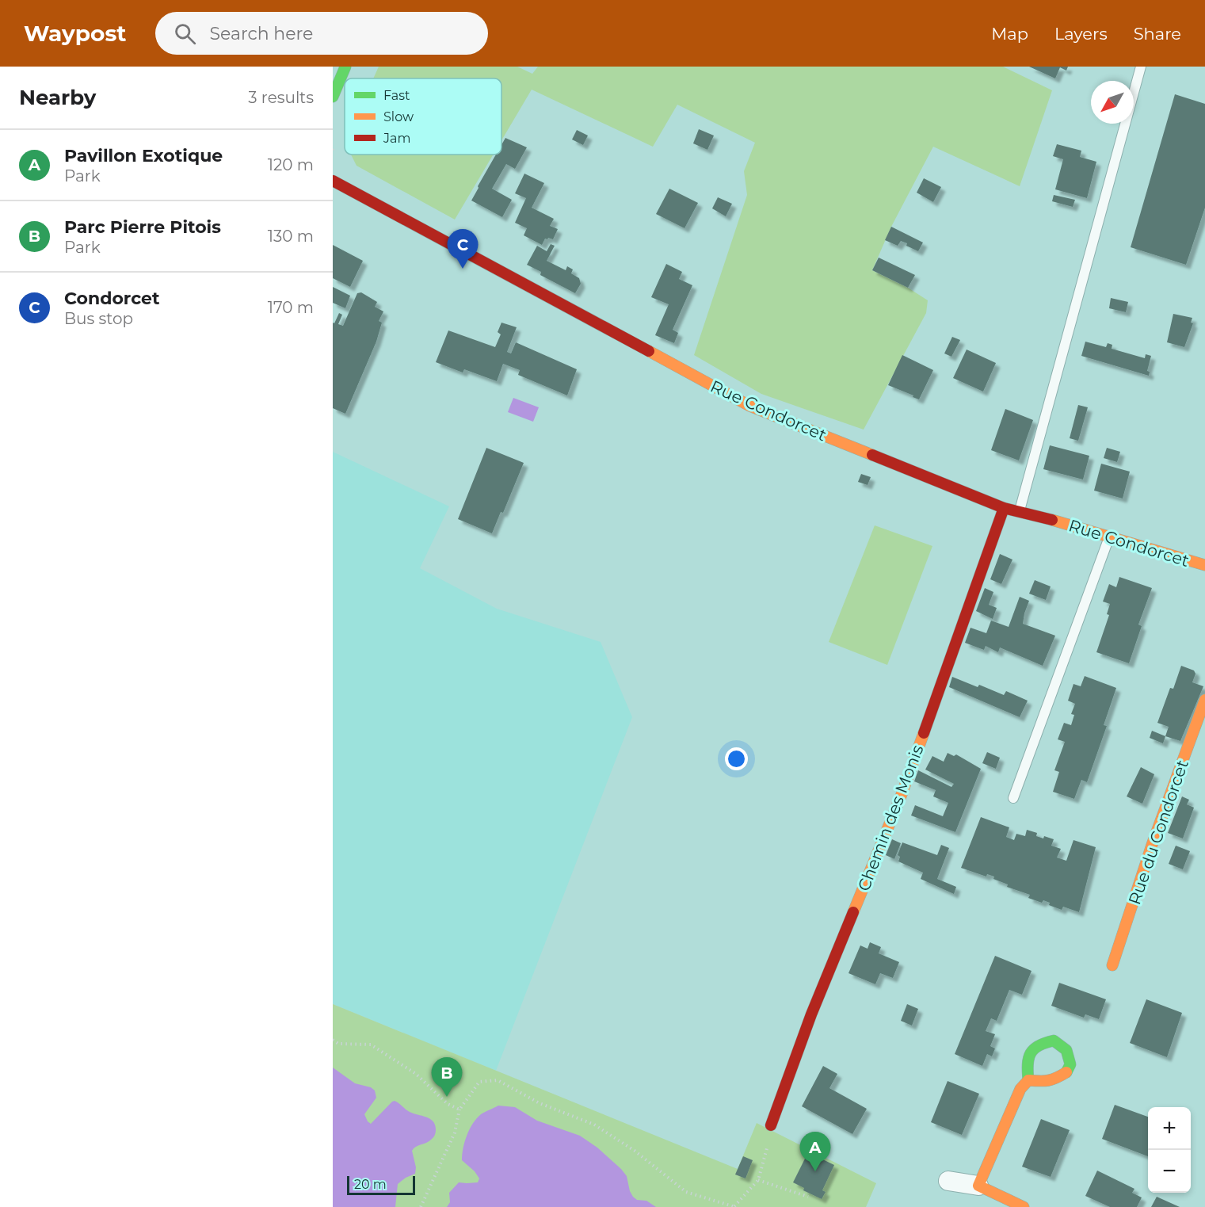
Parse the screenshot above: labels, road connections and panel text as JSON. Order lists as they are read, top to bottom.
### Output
{
  "streets": {
    "street": ["Rue Condorcet", "Chemin des Monis", "Rue du Condorcet"]
  },
  "crossings": [
    ["Rue Condorcet", "Chemin des Monis"]
  ],
  "legend": ["Fast", "Slow", "Jam"],
  "scale_bar": "20 m",
  "north": "bottom left",
  "page": {
    "header": "Waypost",
    "search": "Search here",
    "nav": ["Map", "Layers", "Share"],
    "heading": ["Nearby", "3 results"],
    "list": [
      {
        "mark": "A",
        "name": "Pavillon Exotique",
        "note": "Park",
        "value": "120 m"
      },
      {
        "mark": "B",
        "name": "Parc Pierre Pitois",
        "note": "Park",
        "value": "130 m"
      },
      {
        "mark": "C",
        "name": "Condorcet",
        "note": "Bus stop",
        "value": "170 m"
      }
    ],
    "pins": ["C", "B", "A"],
    "map_buttons": ["+", "−"],
    "scale": "20 m"
  }
}
